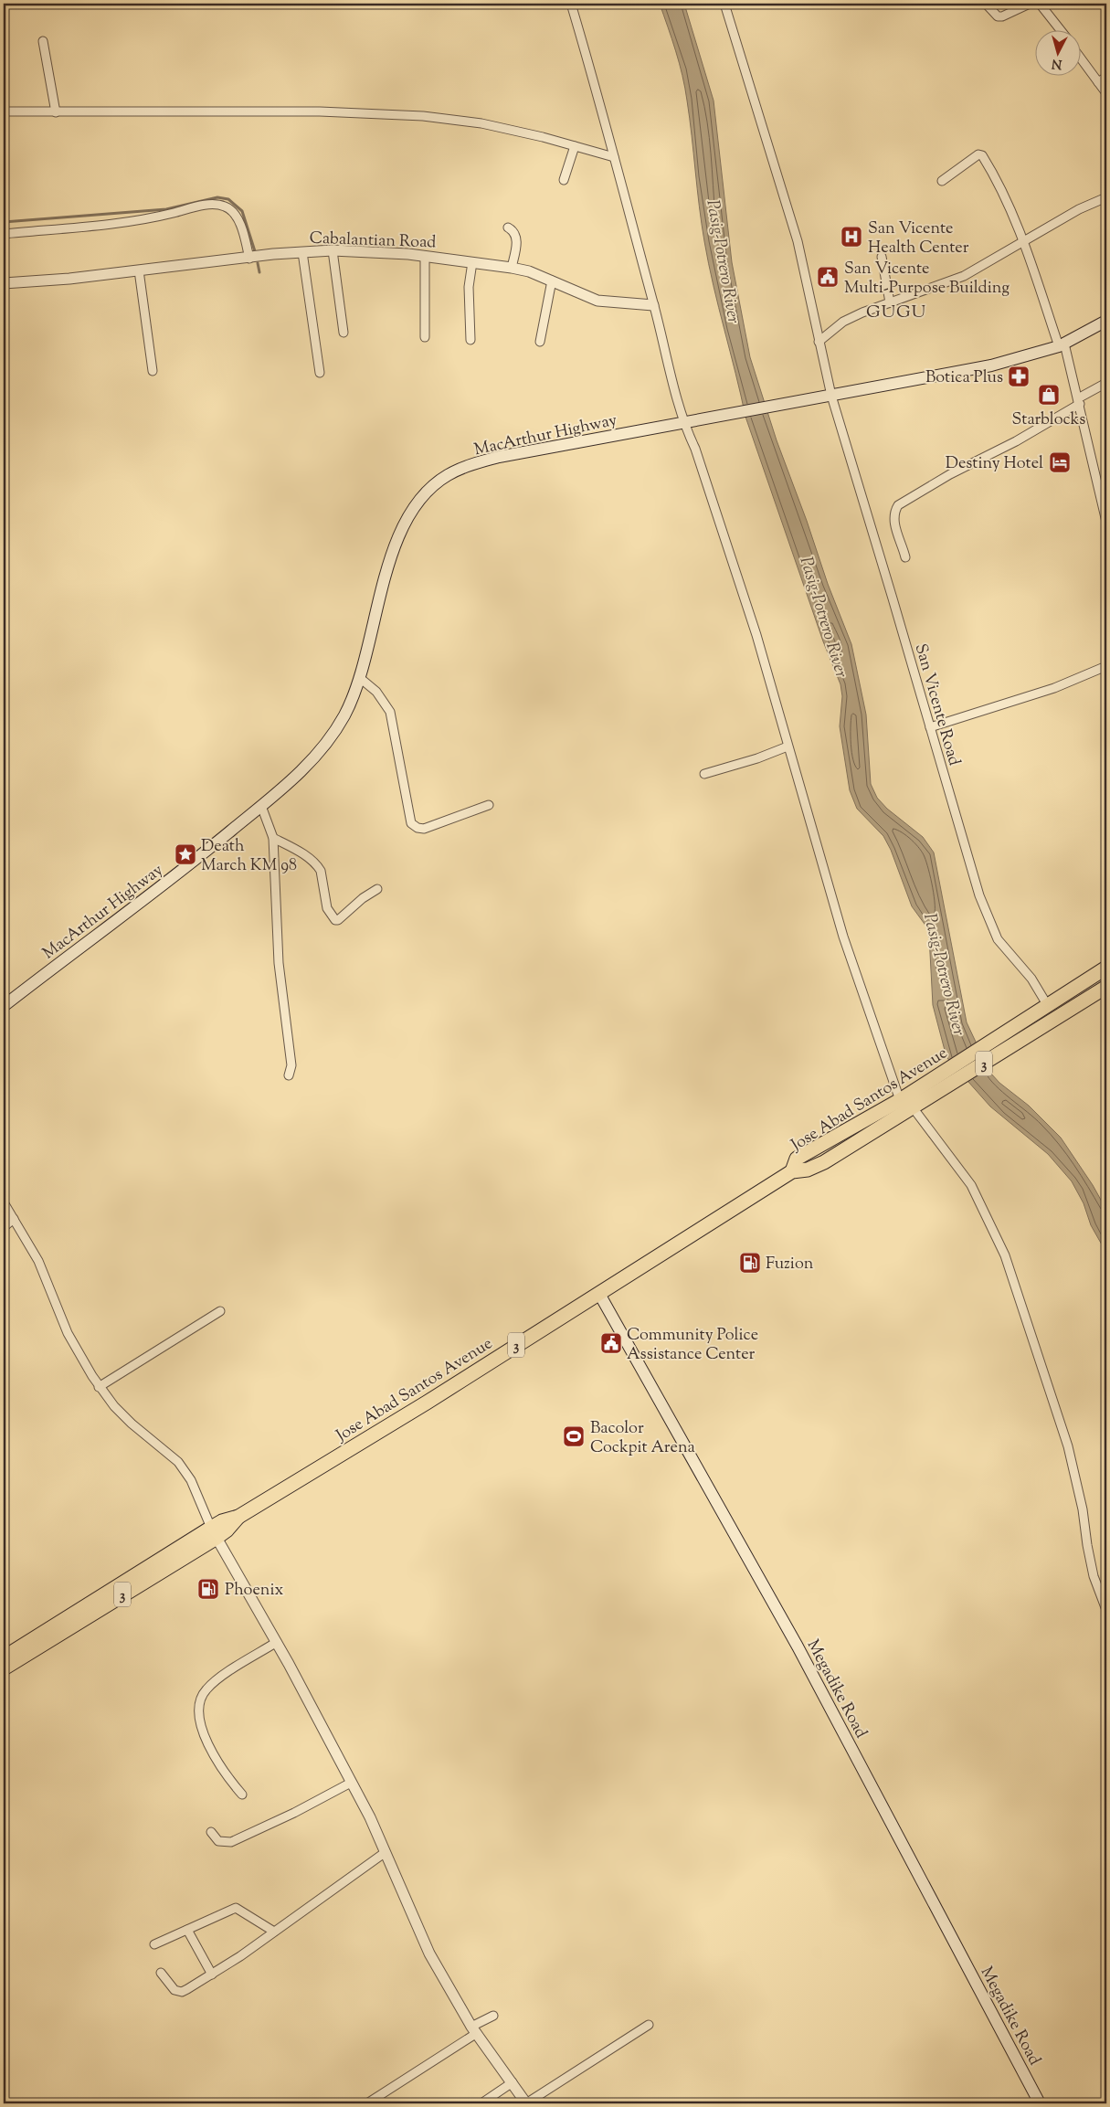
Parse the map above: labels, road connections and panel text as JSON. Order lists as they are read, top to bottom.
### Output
{
  "streets": {
    "highway": ["3", "Jose Abad Santos Avenue"],
    "main road": ["MacArthur Highway", "Megadike Road"],
    "street": ["Cabalantian Road", "San Vicente Road"]
  },
  "crossings": [
    ["MacArthur Highway", "San Vicente Road"],
    ["San Vicente Road", "Jose Abad Santos Avenue"],
    ["Jose Abad Santos Avenue", "Megadike Road"]
  ],
  "districts": ["GUGU"],
  "water": ["Pasig-Potrero River"],
  "places": {
    "hospital": ["San Vicente Health Center"],
    "public building": ["San Vicente Multi-Purpose Building", "Community Police Assistance Center"],
    "pharmacy": ["Botica Plus"],
    "shop": ["Starblocks"],
    "hotel": ["Destiny Hotel"],
    "place": ["Death March KM 98"],
    "fuel station": ["Fuzion", "Phoenix"],
    "sports": ["Bacolor Cockpit Arena"]
  },
  "north": "bottom"
}
